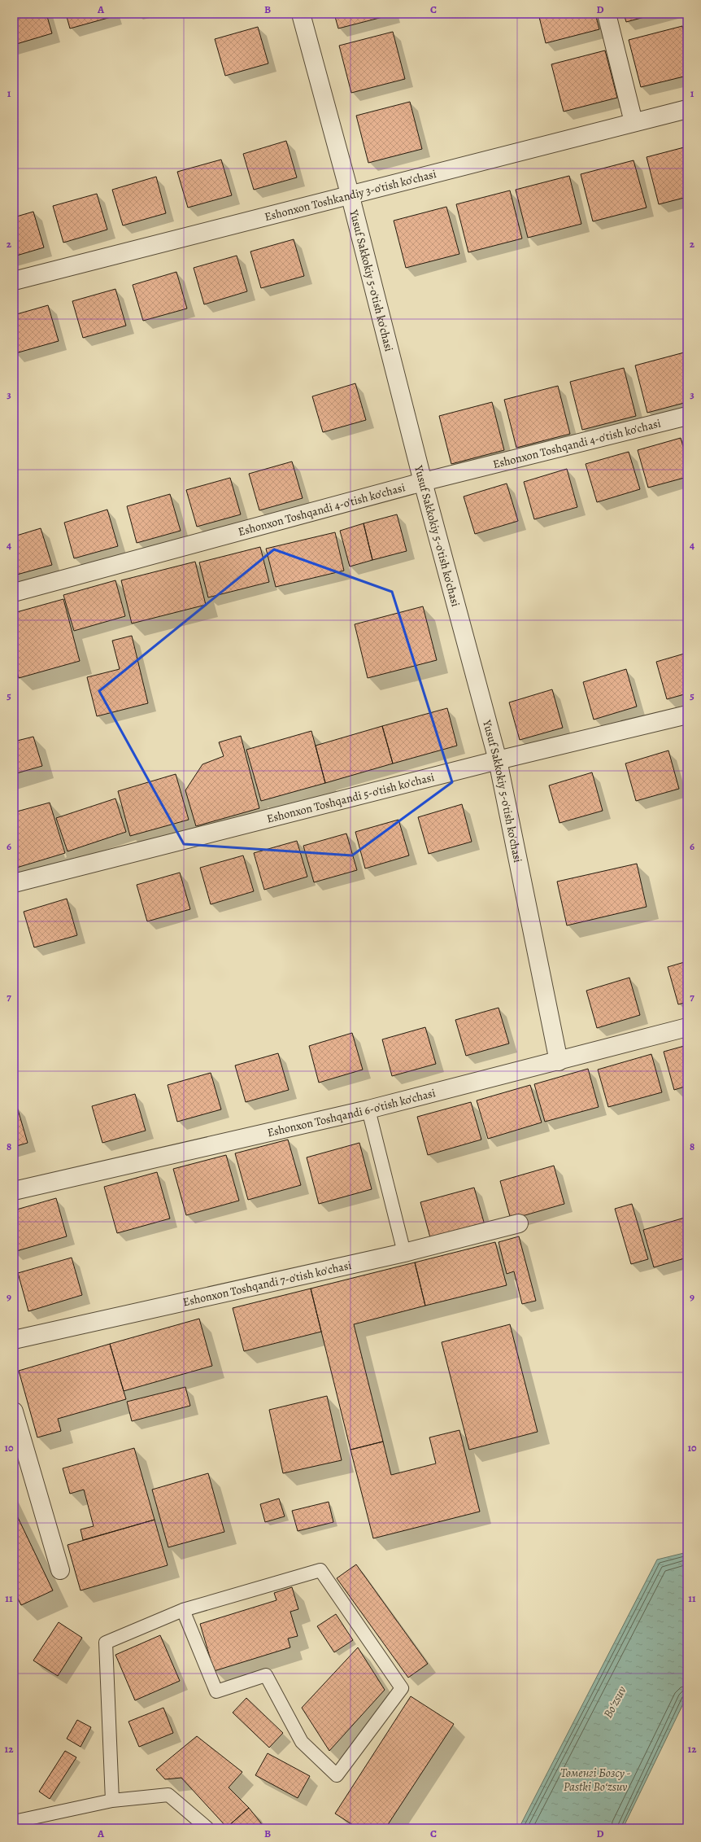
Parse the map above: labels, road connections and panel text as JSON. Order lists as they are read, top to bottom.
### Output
{
  "streets": {
    "street": [
      "Eshonxon Toshkandiy 3-o'tish ko'chasi",
      "Yusuf Sakkokiy 5-o'tish ko'chasi",
      "Eshonxon Toshqandi 4-o'tish ko'chasi",
      "Eshonxon Toshqandi 5-o'tish ko'chasi",
      "Eshonxon Toshqandi 6-o'tish ko'chasi",
      "Eshonxon Toshqandi 7-o'tish ko'chasi"
    ]
  },
  "crossings": [
    ["Eshonxon Toshkandiy 3-o'tish ko'chasi", "Yusuf Sakkokiy 5-o'tish ko'chasi"],
    ["Yusuf Sakkokiy 5-o'tish ko'chasi", "Eshonxon Toshqandi 4-o'tish ko'chasi"],
    ["Yusuf Sakkokiy 5-o'tish ko'chasi", "Eshonxon Toshqandi 5-o'tish ko'chasi"],
    ["Yusuf Sakkokiy 5-o'tish ko'chasi", "Eshonxon Toshqandi 6-o'tish ko'chasi"]
  ],
  "water": ["Boʻzsuv", "Төменгі Бозсу - Pastki Boʻzsuv"],
  "grid": {
    "columns": [
      "A",
      "B",
      "C",
      "D"
    ],
    "rows": [
      "1",
      "2",
      "3",
      "4",
      "5",
      "6",
      "7",
      "8",
      "9",
      "10",
      "11",
      "12"
    ]
  }
}
